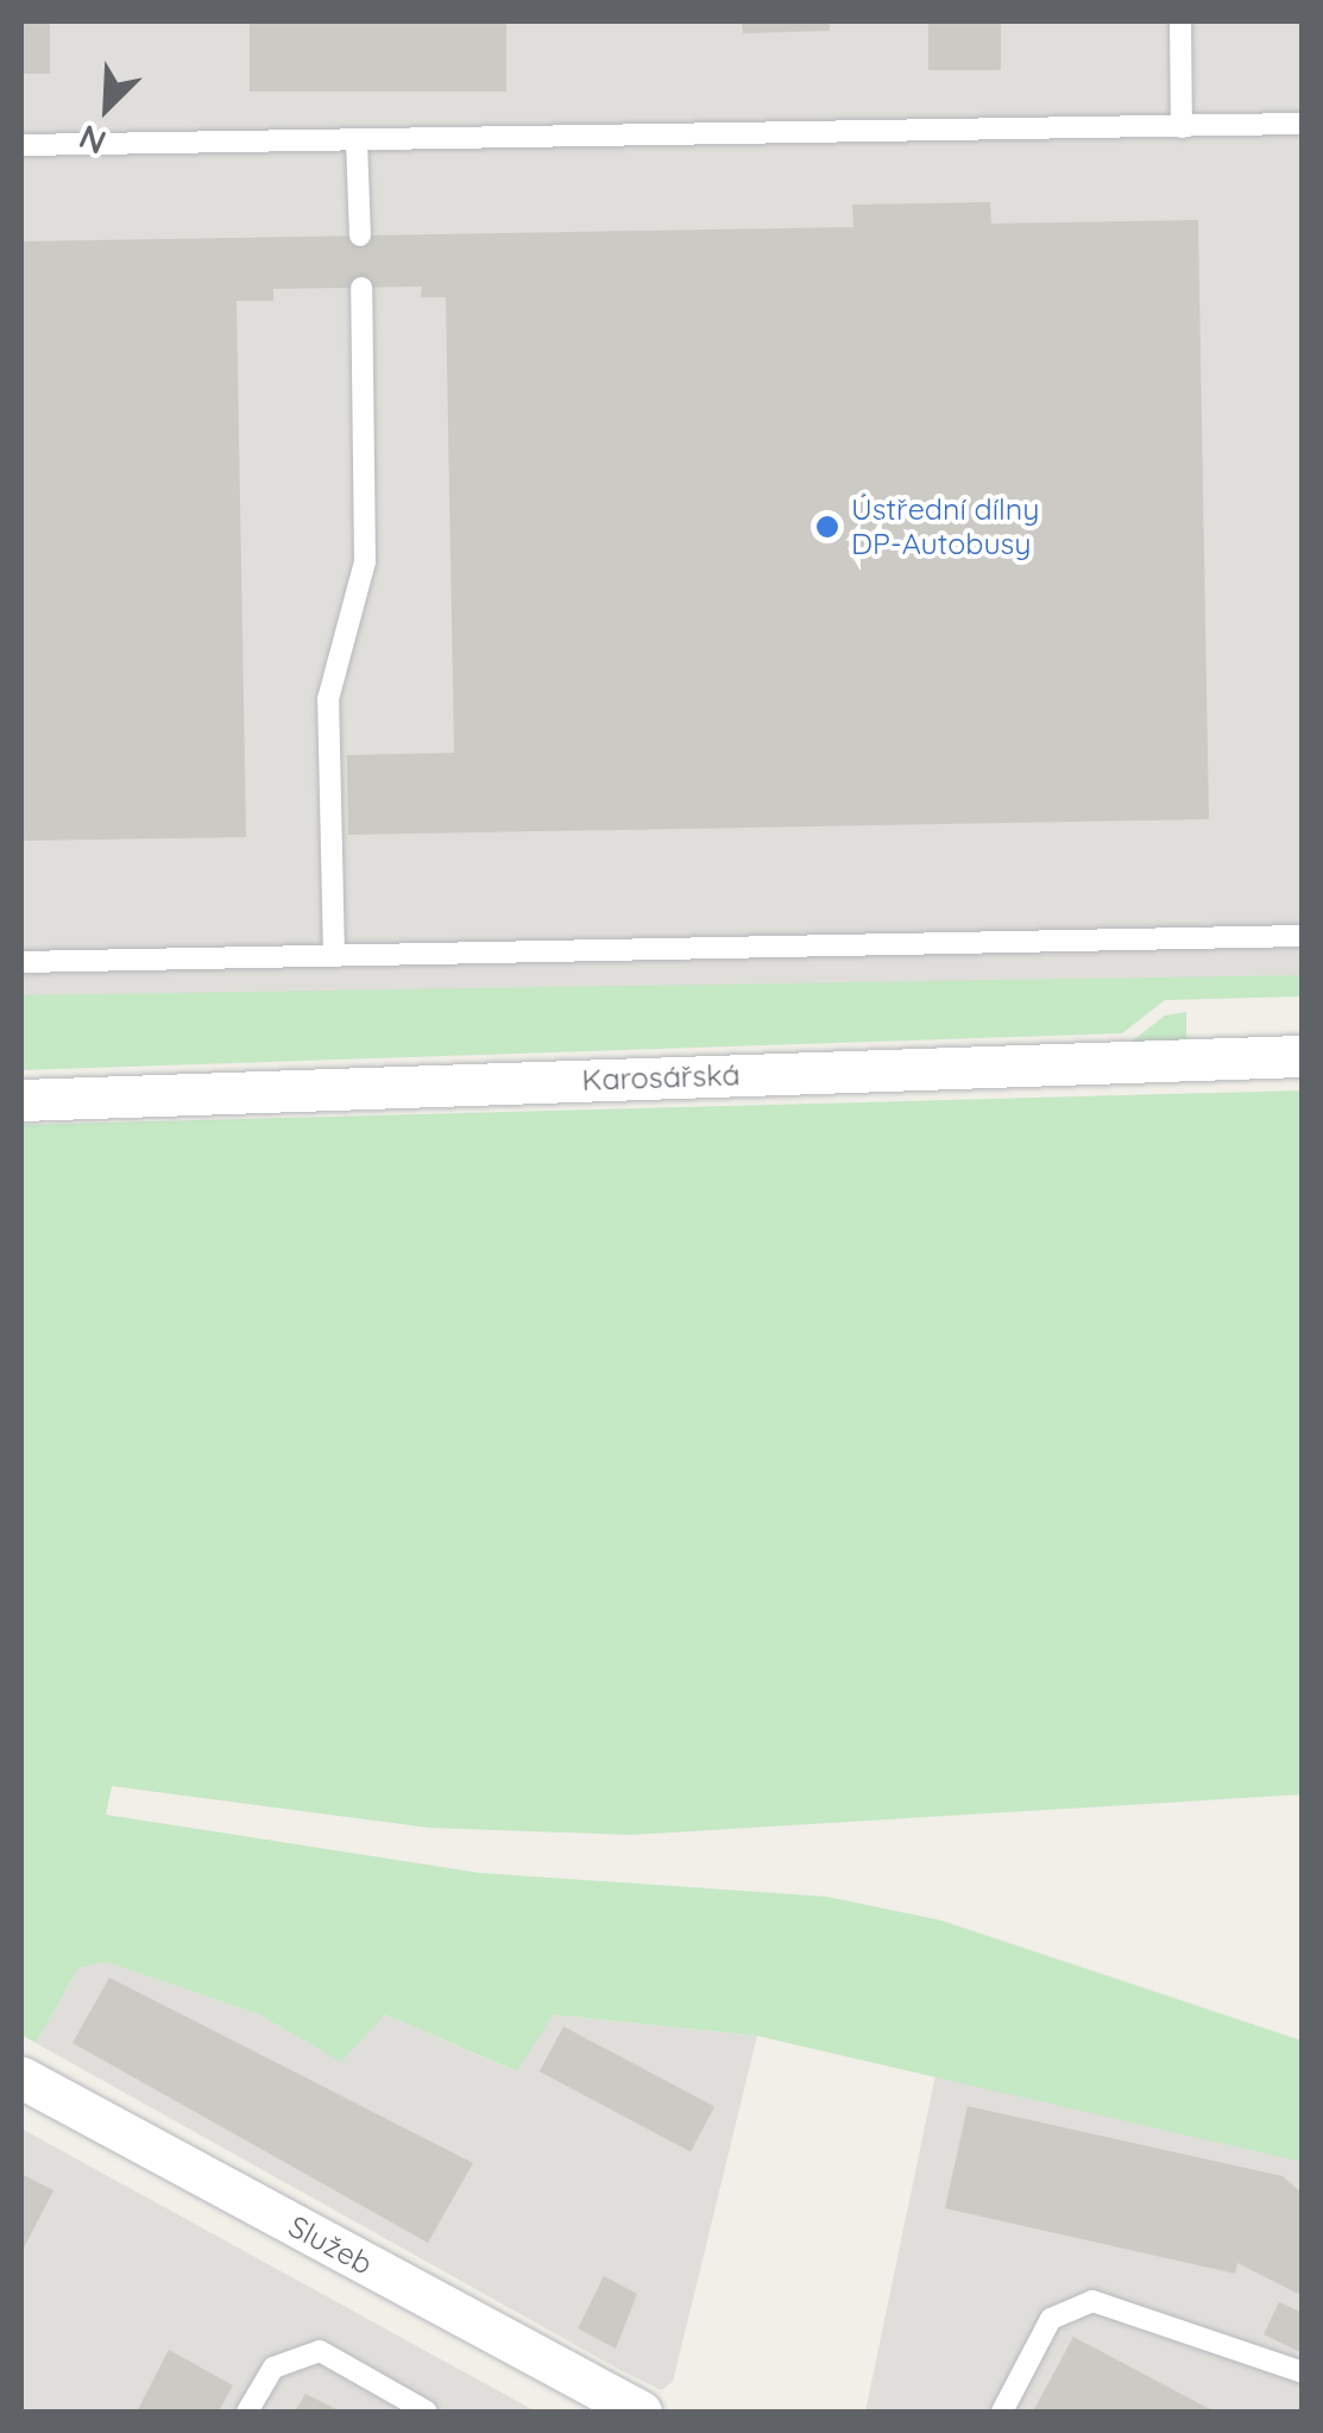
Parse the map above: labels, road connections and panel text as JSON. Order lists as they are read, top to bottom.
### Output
{
  "streets": {
    "street": ["Karosářská", "Služeb"]
  },
  "places": ["Ústřední dílny DP-Autobusy"],
  "north": "bottom left"
}
